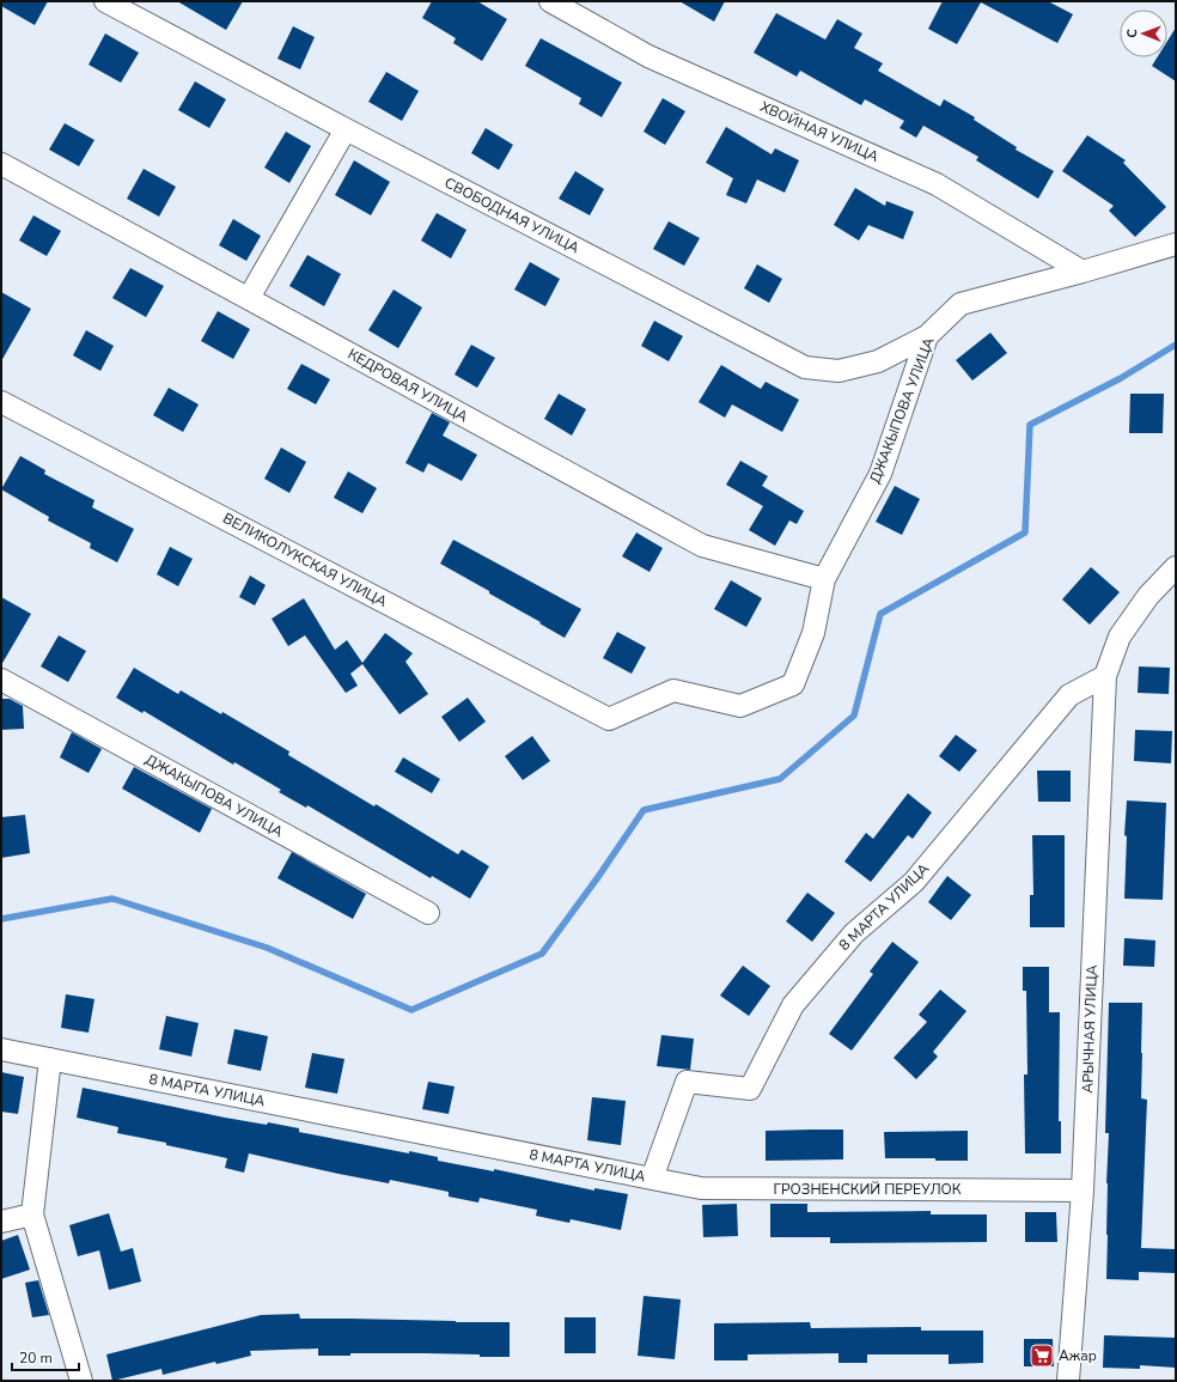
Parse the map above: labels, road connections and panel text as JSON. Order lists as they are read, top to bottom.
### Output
{
  "streets": {
    "street": [
      "ХВОЙНАЯ УЛИЦА",
      "СВОБОДНАЯ УЛИЦА",
      "КЕДРОВАЯ УЛИЦА",
      "ДЖАКЫПОВА УЛИЦА",
      "ВЕЛИКОЛУКСКАЯ УЛИЦА",
      "8 МАРТА УЛИЦА",
      "АРЫЧНАЯ УЛИЦА",
      "ГРОЗНЕНСКИЙ ПЕРЕУЛОК"
    ]
  },
  "crossings": [
    ["ХВОЙНАЯ УЛИЦА", "ДЖАКЫПОВА УЛИЦА"],
    ["СВОБОДНАЯ УЛИЦА", "ДЖАКЫПОВА УЛИЦА"],
    ["КЕДРОВАЯ УЛИЦА", "ДЖАКЫПОВА УЛИЦА"],
    ["ДЖАКЫПОВА УЛИЦА", "ВЕЛИКОЛУКСКАЯ УЛИЦА"],
    ["8 МАРТА УЛИЦА", "АРЫЧНАЯ УЛИЦА"],
    ["8 МАРТА УЛИЦА", "ГРОЗНЕНСКИЙ ПЕРЕУЛОК"],
    ["АРЫЧНАЯ УЛИЦА", "ГРОЗНЕНСКИЙ ПЕРЕУЛОК"]
  ],
  "places": {
    "supermarket": ["Ажар"]
  },
  "scale_bar": "20 m",
  "north": "left"
}
